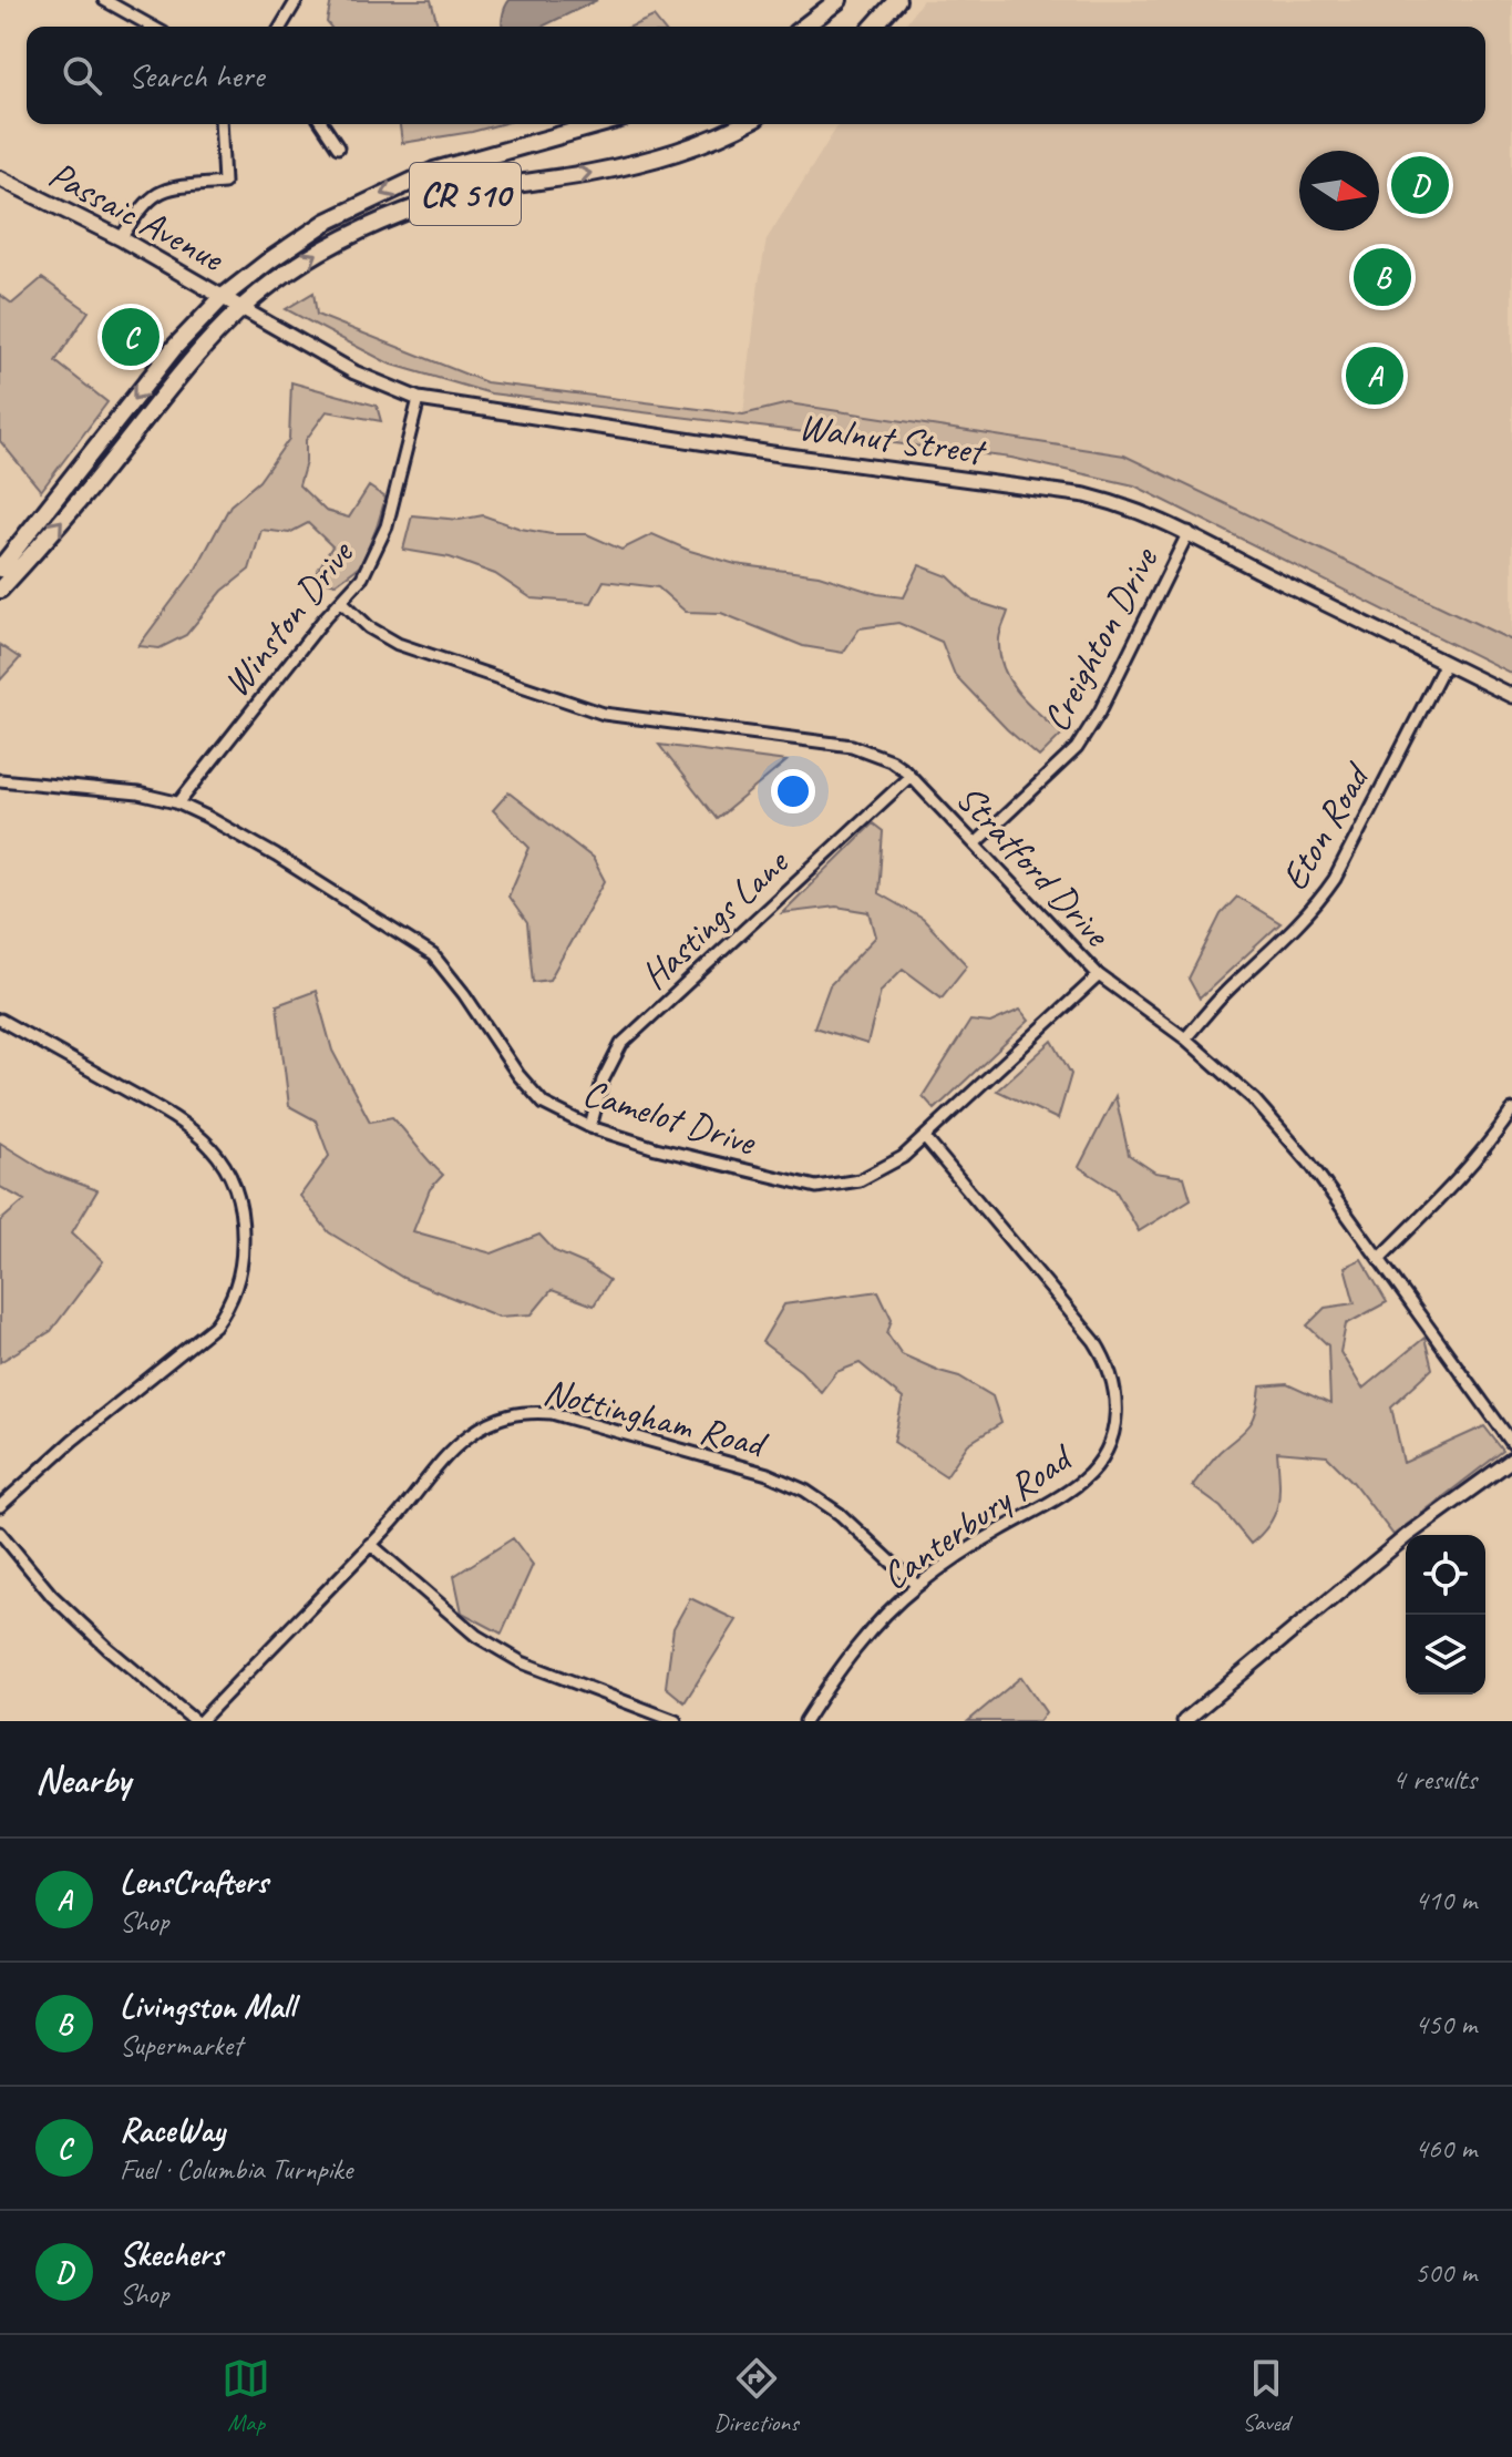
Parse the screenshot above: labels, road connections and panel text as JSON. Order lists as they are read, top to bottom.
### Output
{
  "streets": {
    "main road": ["CR 510", "Passaic Avenue"],
    "street": [
      "Walnut Street",
      "Winston Drive",
      "Creighton Drive",
      "Eton Road",
      "Stratford Drive",
      "Hastings Lane",
      "Camelot Drive",
      "Nottingham Road",
      "Canterbury Road"
    ]
  },
  "crossings": [
    ["CR 510", "Passaic Avenue"],
    ["CR 510", "Walnut Street"],
    ["Passaic Avenue", "Walnut Street"],
    ["Walnut Street", "Winston Drive"],
    ["Walnut Street", "Creighton Drive"],
    ["Walnut Street", "Eton Road"],
    ["Winston Drive", "Stratford Drive"],
    ["Winston Drive", "Camelot Drive"],
    ["Creighton Drive", "Stratford Drive"],
    ["Eton Road", "Stratford Drive"],
    ["Stratford Drive", "Hastings Lane"],
    ["Stratford Drive", "Camelot Drive"],
    ["Hastings Lane", "Camelot Drive"],
    ["Camelot Drive", "Canterbury Road"],
    ["Nottingham Road", "Canterbury Road"]
  ],
  "north": "right",
  "page": {
    "search": "Search here",
    "pins": [
      "D",
      "B",
      "C",
      "A"
    ],
    "heading": ["Nearby", "4 results"],
    "list": [
      {
        "mark": "A",
        "name": "LensCrafters",
        "note": "Shop",
        "value": "410 m"
      },
      {
        "mark": "B",
        "name": "Livingston Mall",
        "note": "Supermarket",
        "value": "450 m"
      },
      {
        "mark": "C",
        "name": "RaceWay",
        "note": "Fuel · Columbia Turnpike",
        "value": "460 m"
      },
      {
        "mark": "D",
        "name": "Skechers",
        "note": "Shop",
        "value": "500 m"
      }
    ],
    "nav": ["Map", "Directions", "Saved"]
  }
}
